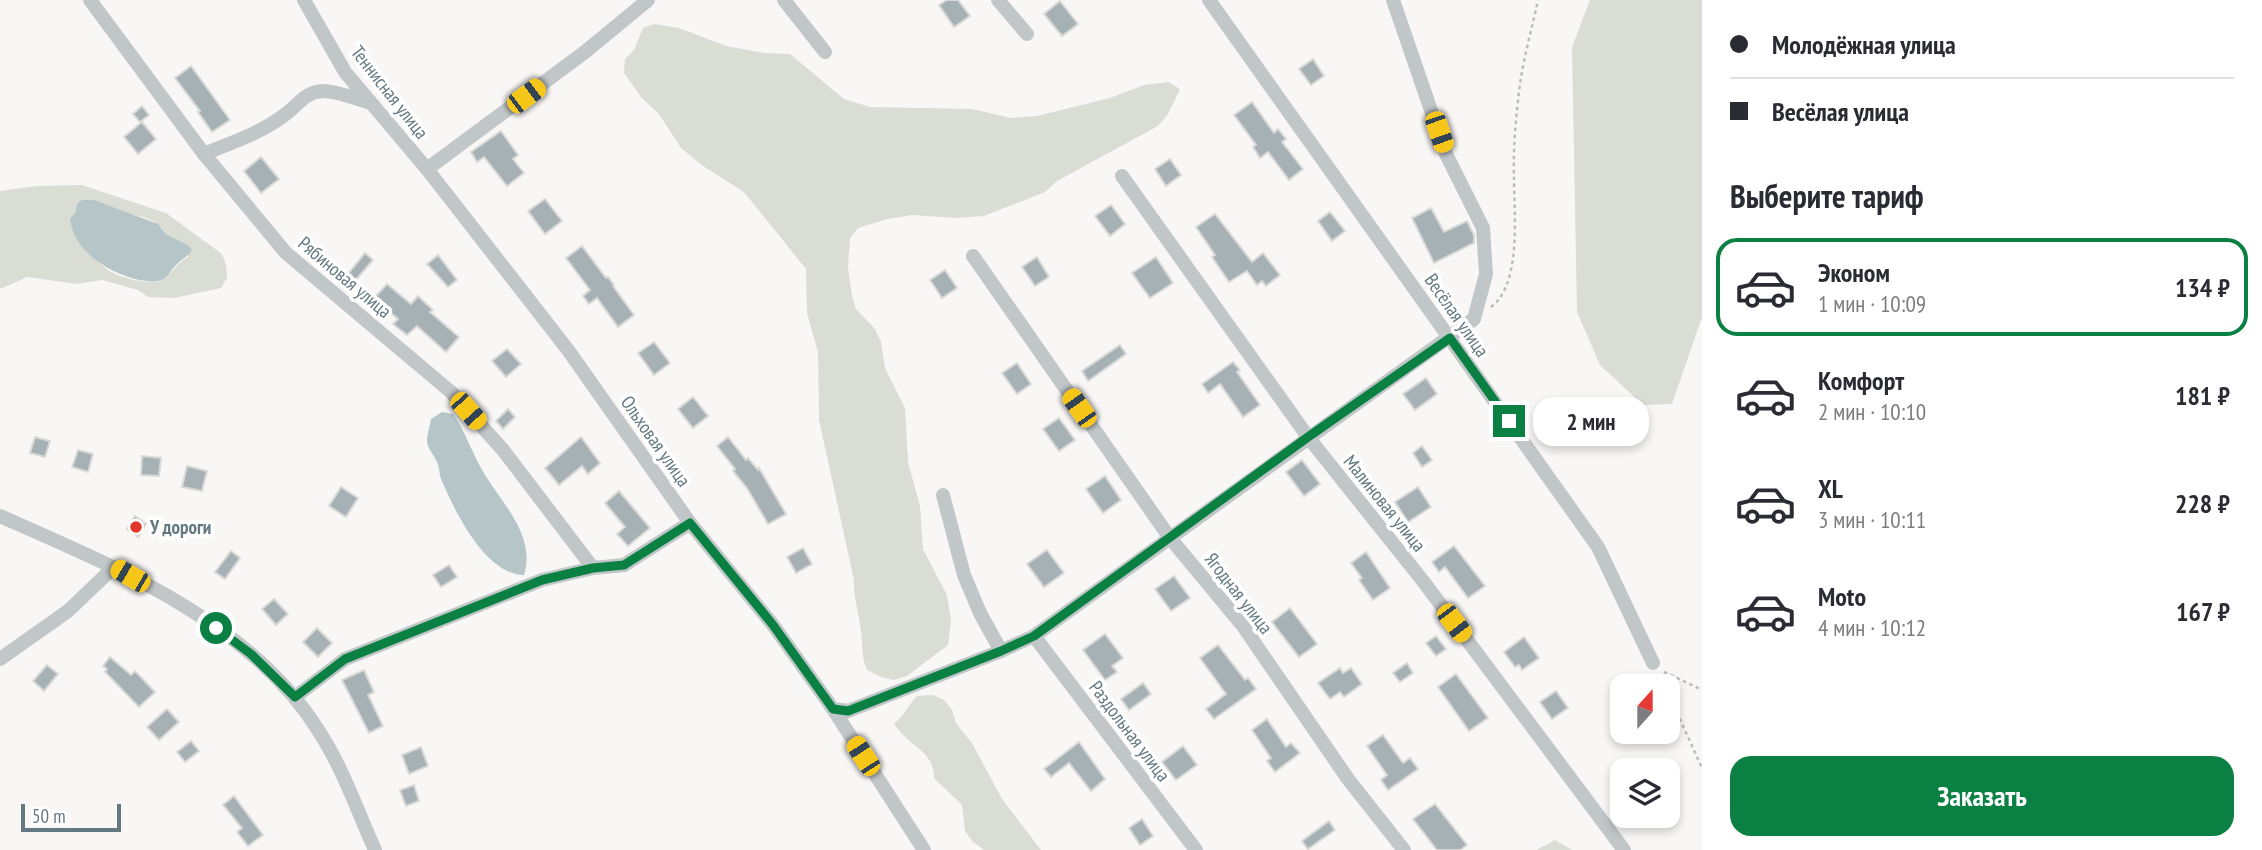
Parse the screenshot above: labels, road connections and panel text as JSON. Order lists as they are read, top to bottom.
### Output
{
  "streets": {
    "street": [
      "Теннисная улица",
      "Рябиновая улица",
      "Весёлая улица",
      "Ольховая улица",
      "Малиновая улица",
      "Ягодная улица",
      "Раздольная улица"
    ]
  },
  "crossings": [
    ["Теннисная улица", "Ольховая улица"]
  ],
  "places": ["У дороги"],
  "scale_bar": "50 m",
  "north": "top",
  "page": {
    "banner": ["Молодёжная улица", "Весёлая улица"],
    "heading": "Выберите тариф",
    "list": [
      {
        "name": "Эконом",
        "note": "1 мин · 10:09",
        "value": "134 ₽"
      },
      {
        "name": "Комфорт",
        "note": "2 мин · 10:10",
        "value": "181 ₽"
      },
      {
        "name": "XL",
        "note": "3 мин · 10:11",
        "value": "228 ₽"
      },
      {
        "name": "Moto",
        "note": "4 мин · 10:12",
        "value": "167 ₽"
      }
    ],
    "bubble": "2 мин",
    "buttons": "Заказать",
    "scale": "50 m"
  }
}
